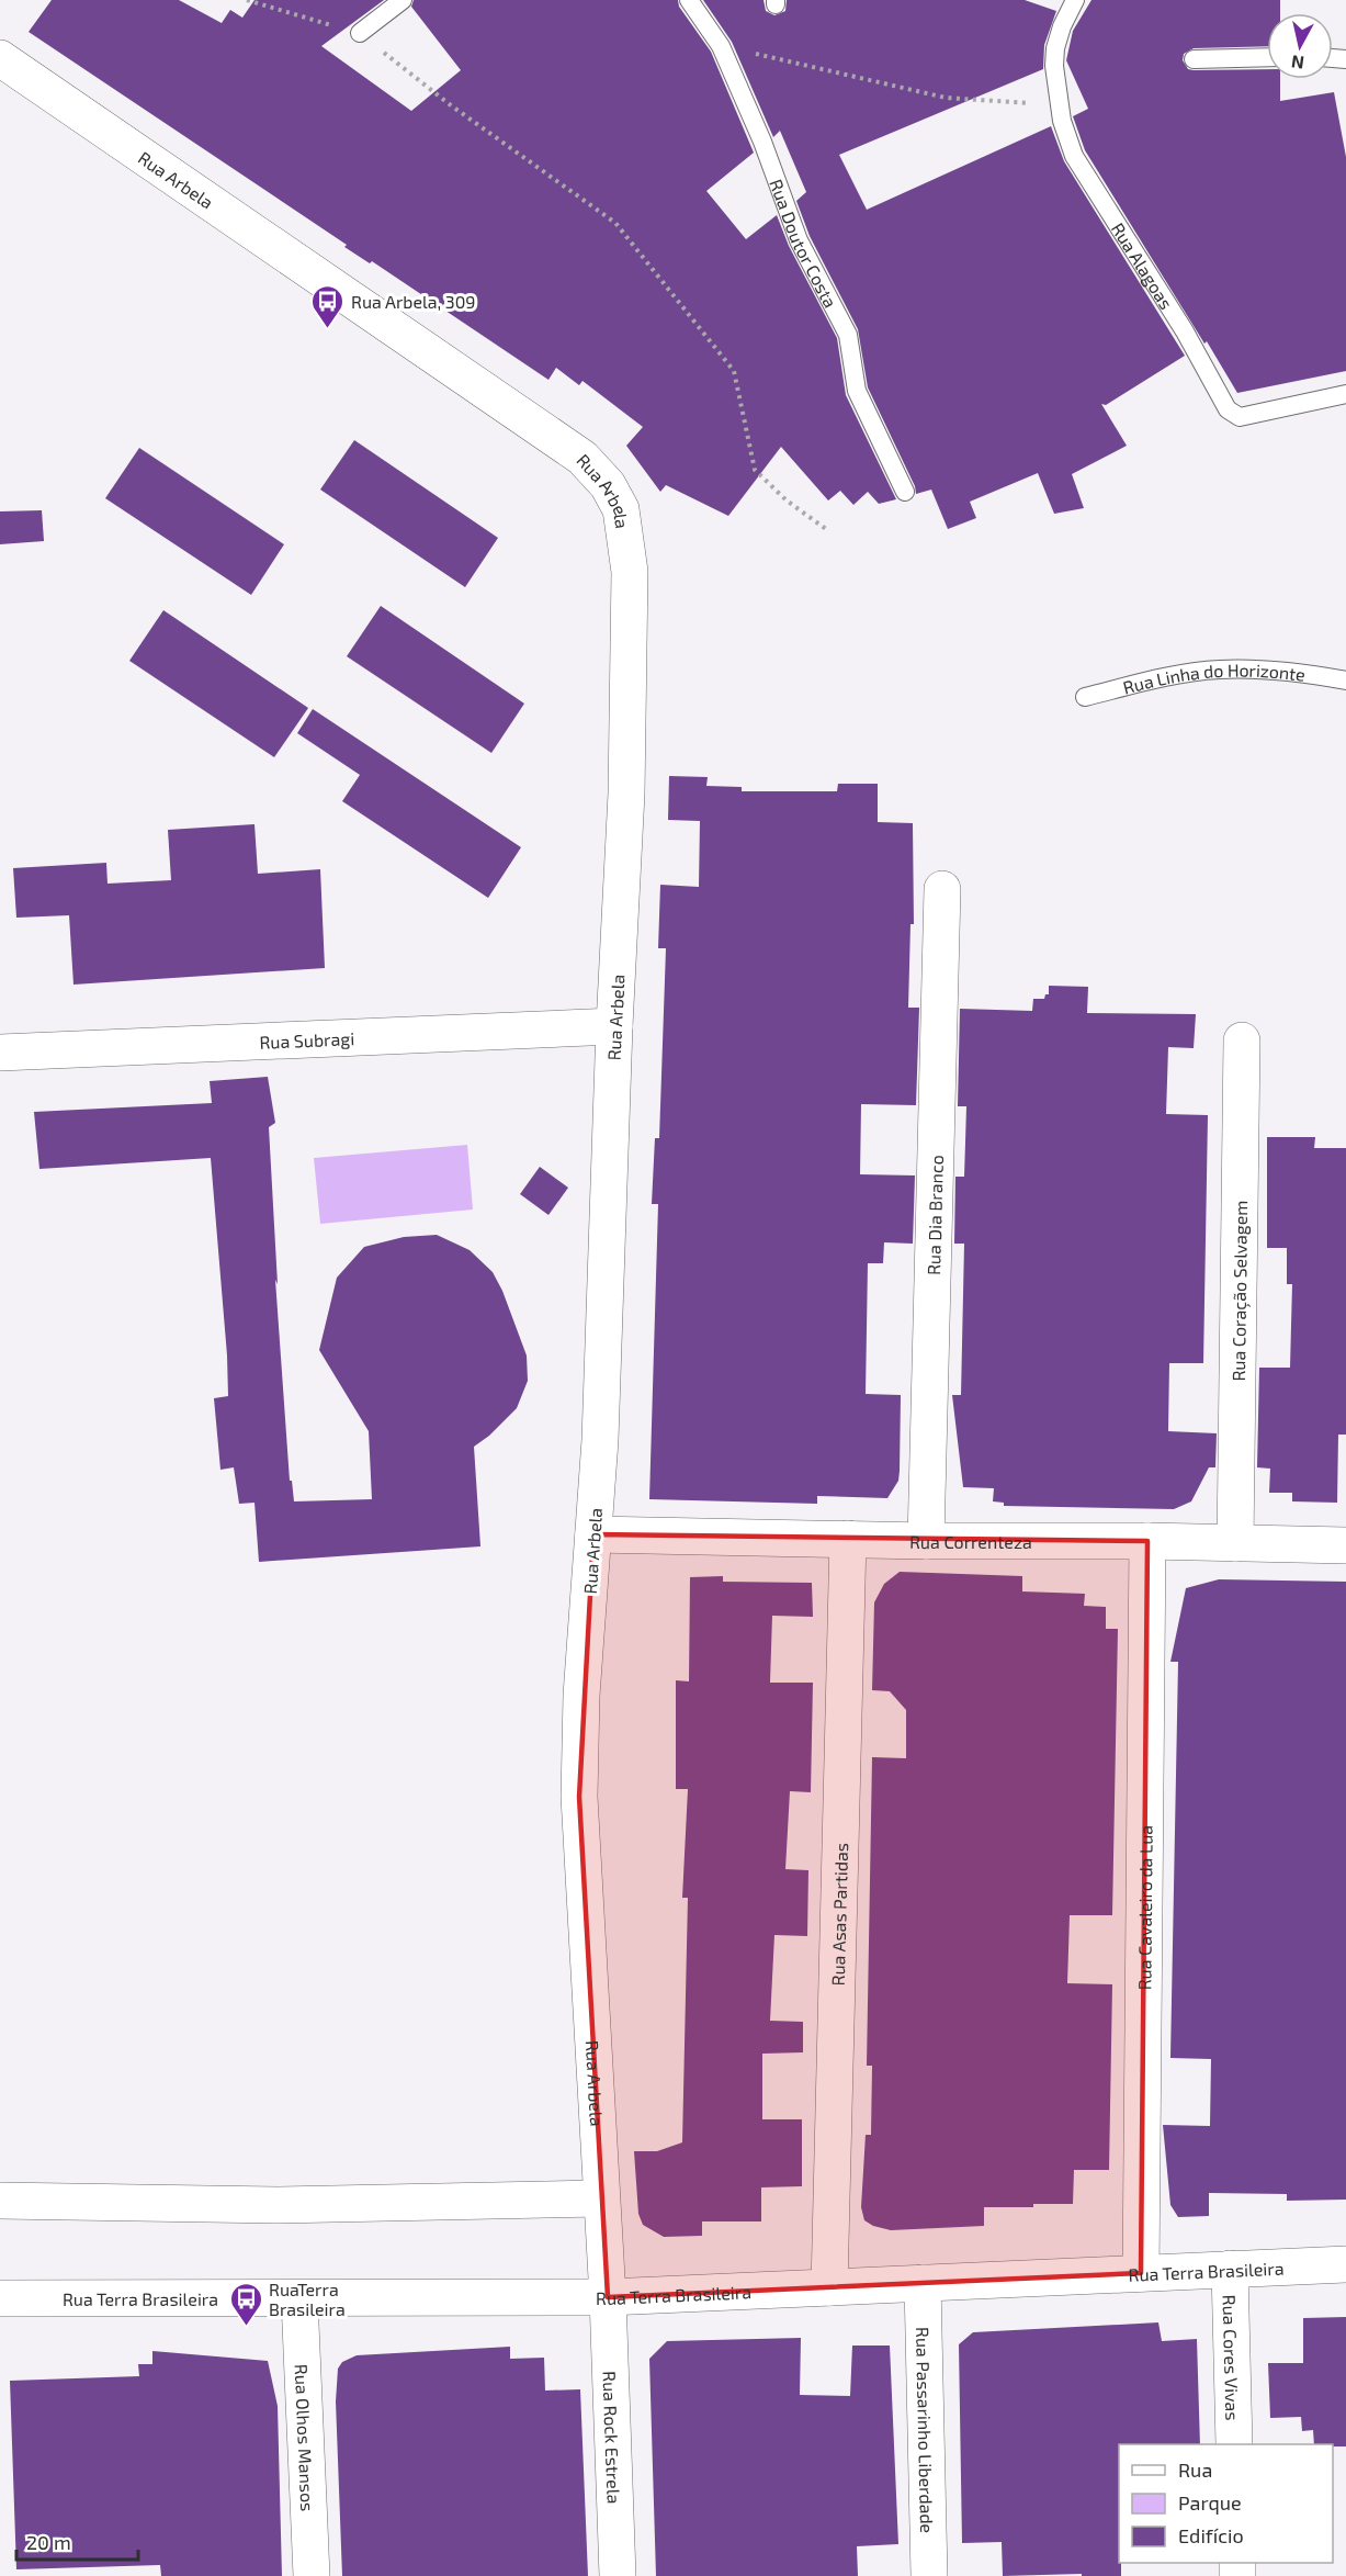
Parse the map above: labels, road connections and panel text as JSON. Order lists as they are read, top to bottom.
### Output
{
  "streets": {
    "street": [
      "Rua Arbela",
      "Rua Subragi",
      "Rua Dia Branco",
      "Rua Coração Selvagem",
      "Rua Correnteza",
      "Rua Cavaleiro da Lua",
      "Rua Asas Partidas",
      "Rua Terra Brasileira",
      "Rua Cores Vivas",
      "Rua Passarinho Liberdade",
      "Rua Rock Estrela",
      "Rua Olhos Mansos"
    ],
    "lane": ["Rua Doutor Costa", "Rua Alagoas", "Rua Linha do Horizonte"]
  },
  "crossings": [
    ["Rua Arbela", "Rua Subragi"],
    ["Rua Arbela", "Rua Correnteza"],
    ["Rua Arbela", "Rua Terra Brasileira"],
    ["Rua Arbela", "Rua Rock Estrela"],
    ["Rua Dia Branco", "Rua Correnteza"],
    ["Rua Coração Selvagem", "Rua Correnteza"],
    ["Rua Correnteza", "Rua Cavaleiro da Lua"],
    ["Rua Correnteza", "Rua Asas Partidas"],
    ["Rua Cavaleiro da Lua", "Rua Terra Brasileira"],
    ["Rua Asas Partidas", "Rua Terra Brasileira"],
    ["Rua Terra Brasileira", "Rua Cores Vivas"],
    ["Rua Terra Brasileira", "Rua Passarinho Liberdade"],
    ["Rua Terra Brasileira", "Rua Rock Estrela"],
    ["Rua Terra Brasileira", "Rua Olhos Mansos"]
  ],
  "places": {
    "bus stop": ["Rua Arbela, 309", "RuaTerra Brasileira"]
  },
  "legend": ["Rua", "Parque", "Edifício"],
  "scale_bar": "20 m",
  "north": "bottom"
}
